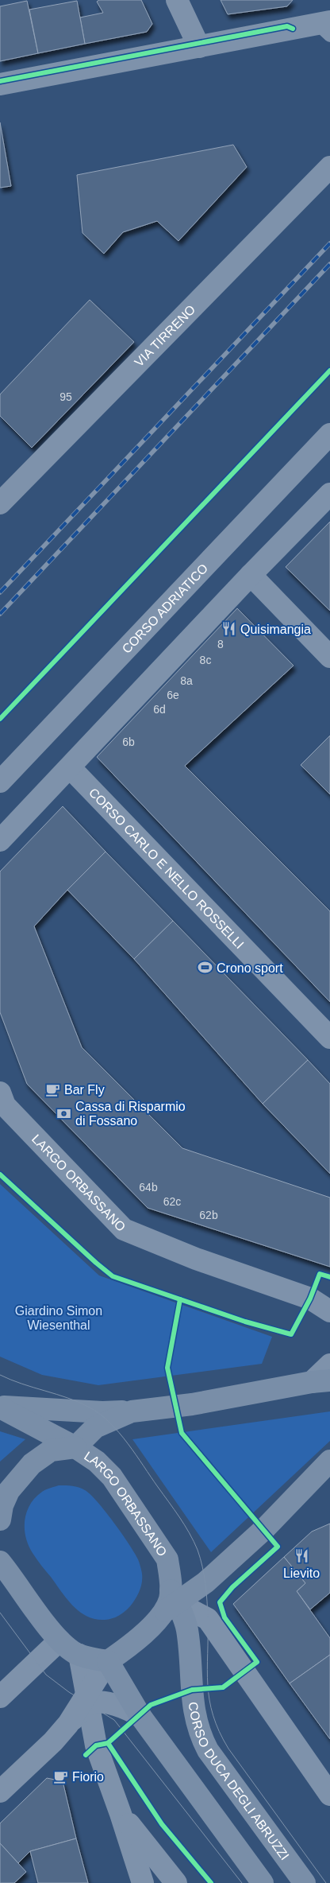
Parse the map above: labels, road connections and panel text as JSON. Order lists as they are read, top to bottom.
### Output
{
  "streets": {
    "main road": ["LARGO ORBASSANO", "CORSO DUCA DEGLI ABRUZZI"],
    "street": ["VIA TIRRENO", "CORSO ADRIATICO", "CORSO CARLO E NELLO ROSSELLI"]
  },
  "crossings": [
    ["LARGO ORBASSANO", "CORSO DUCA DEGLI ABRUZZI"]
  ],
  "parks": ["Giardino Simon Wiesenthal"],
  "places": {
    "restaurant": ["Quisimangia", "Lievito"],
    "sports": ["Crono sport"],
    "cafe": ["Bar Fly", "Fiorio"],
    "bank": ["Cassa di Risparmio di Fossano"]
  },
  "house_numbers": [
    "95",
    "8",
    "8c",
    "8a",
    "6e",
    "6d",
    "6b",
    "64b",
    "62c",
    "62b"
  ]
}
